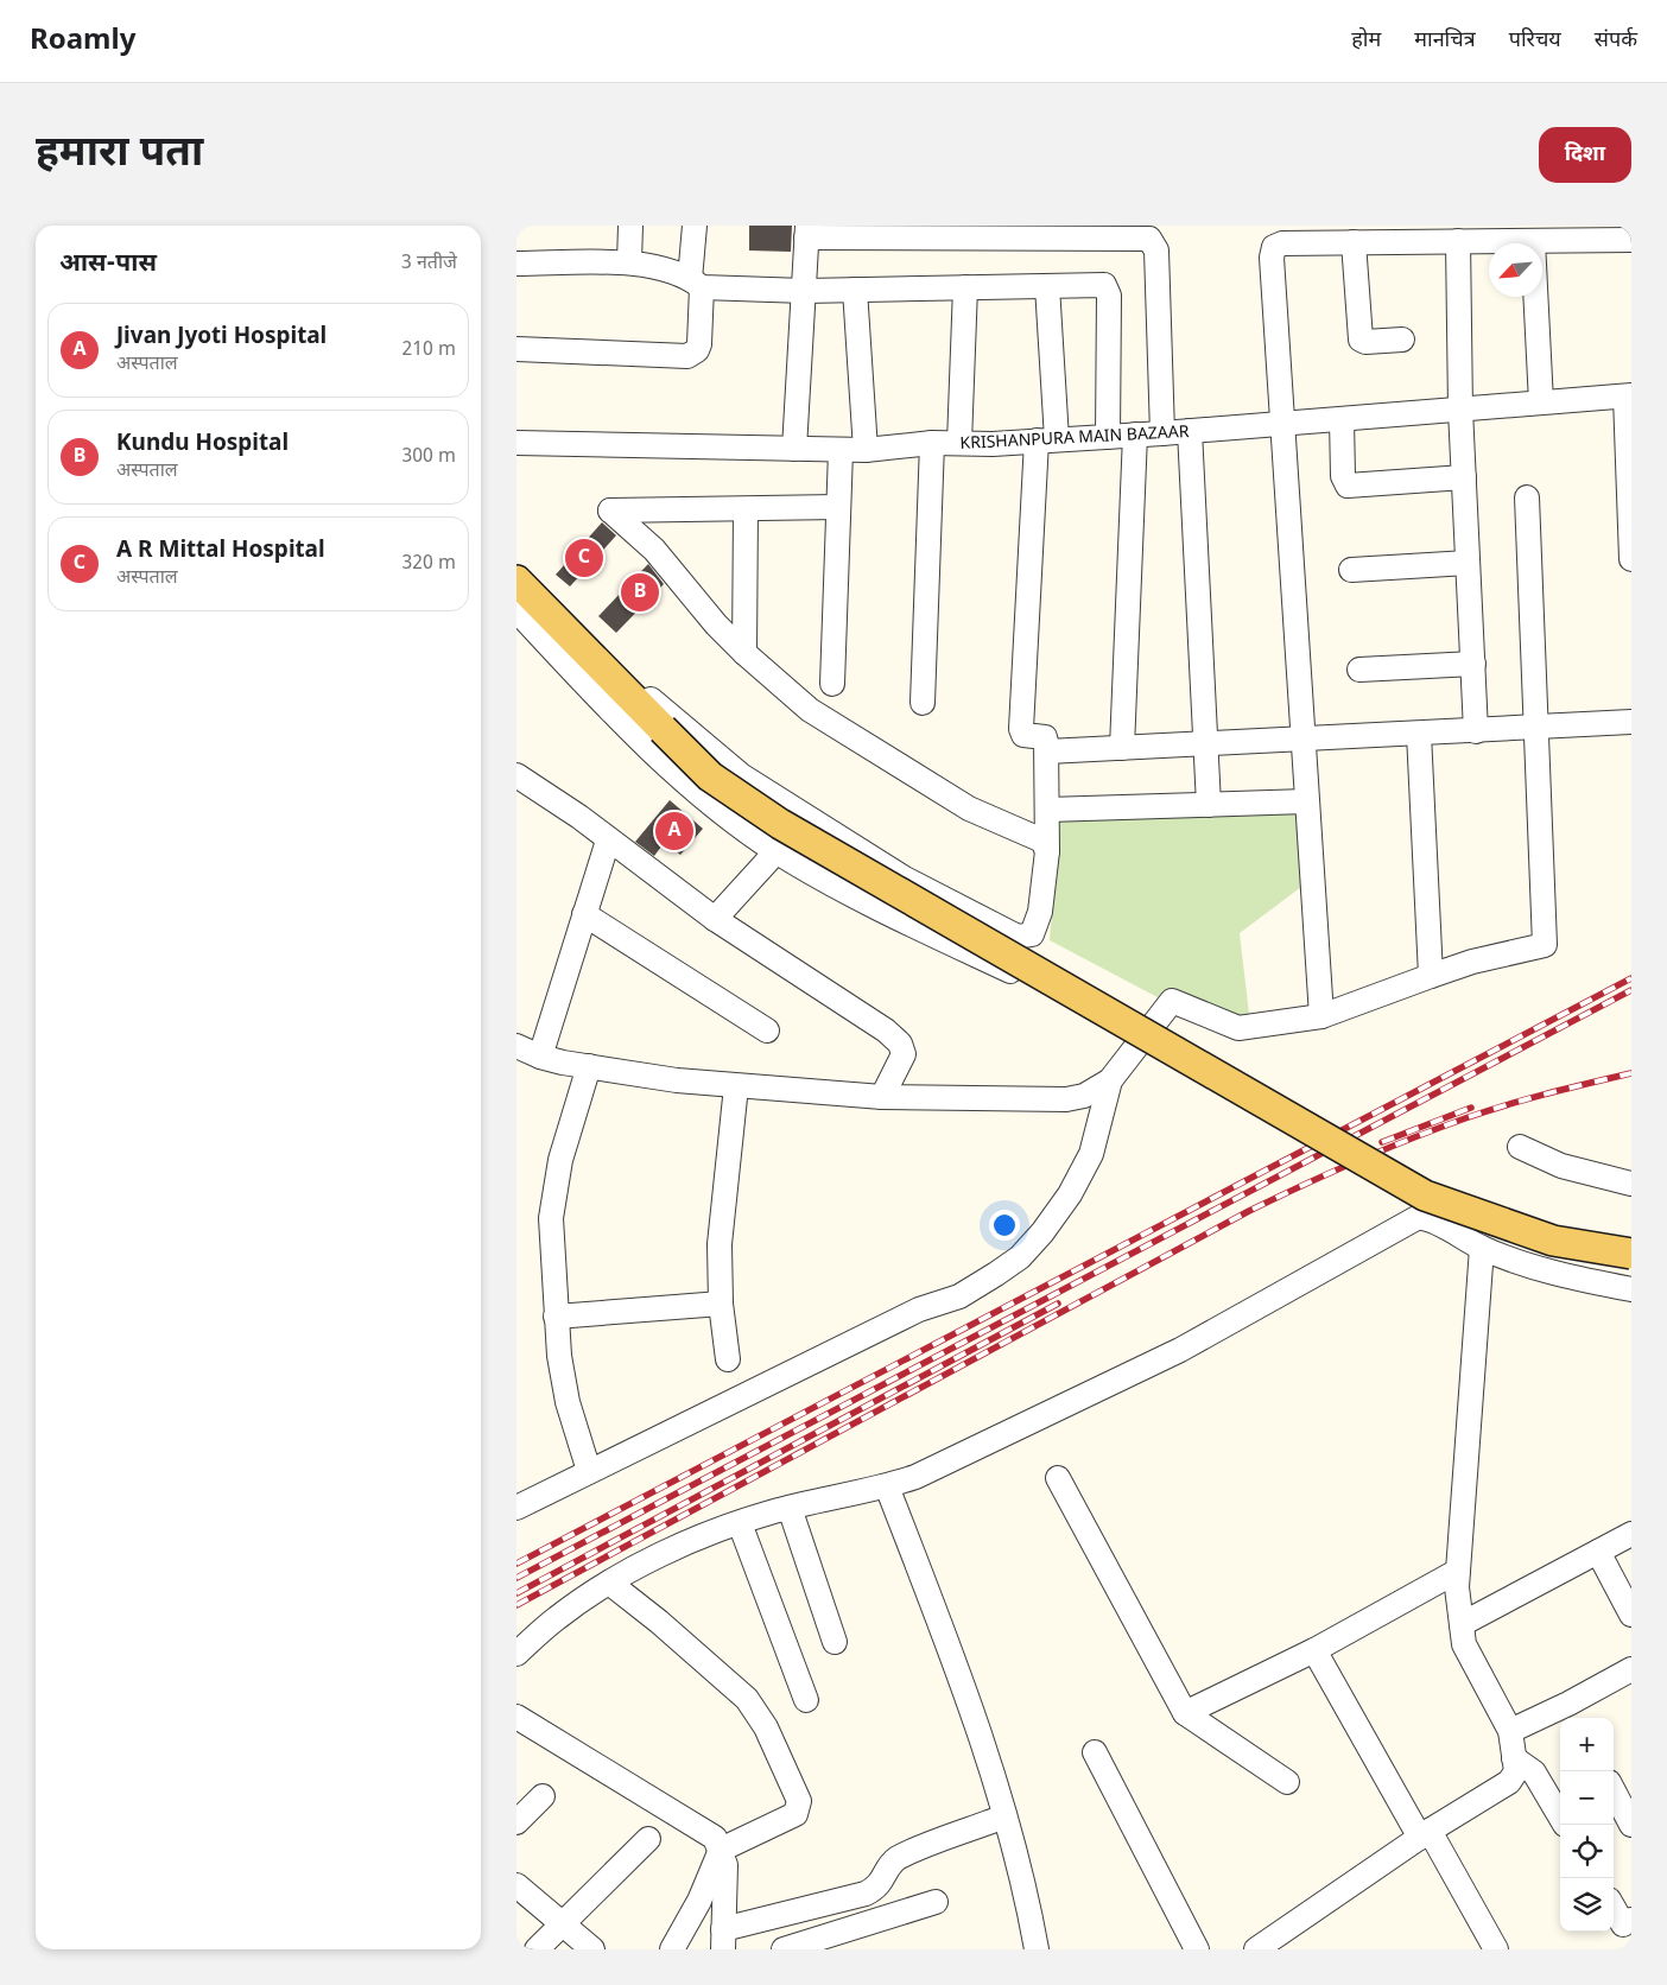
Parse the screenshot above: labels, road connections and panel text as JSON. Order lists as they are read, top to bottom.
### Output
{
  "streets": {
    "street": ["KRISHANPURA MAIN BAZAAR"]
  },
  "north": "bottom left",
  "page": {
    "header": "Roamly",
    "nav": [
      "होम",
      "मानचित्र",
      "परिचय",
      "संपर्क"
    ],
    "buttons": "दिशा",
    "title": "हमारा पता",
    "heading": ["आस-पास", "3 नतीजे"],
    "list": [
      {
        "mark": "A",
        "name": "Jivan Jyoti Hospital",
        "note": "अस्पताल",
        "value": "210 m"
      },
      {
        "mark": "B",
        "name": "Kundu Hospital",
        "note": "अस्पताल",
        "value": "300 m"
      },
      {
        "mark": "C",
        "name": "A R Mittal Hospital",
        "note": "अस्पताल",
        "value": "320 m"
      }
    ],
    "pins": ["C", "B", "A"],
    "map_buttons": ["+", "−"]
  }
}
